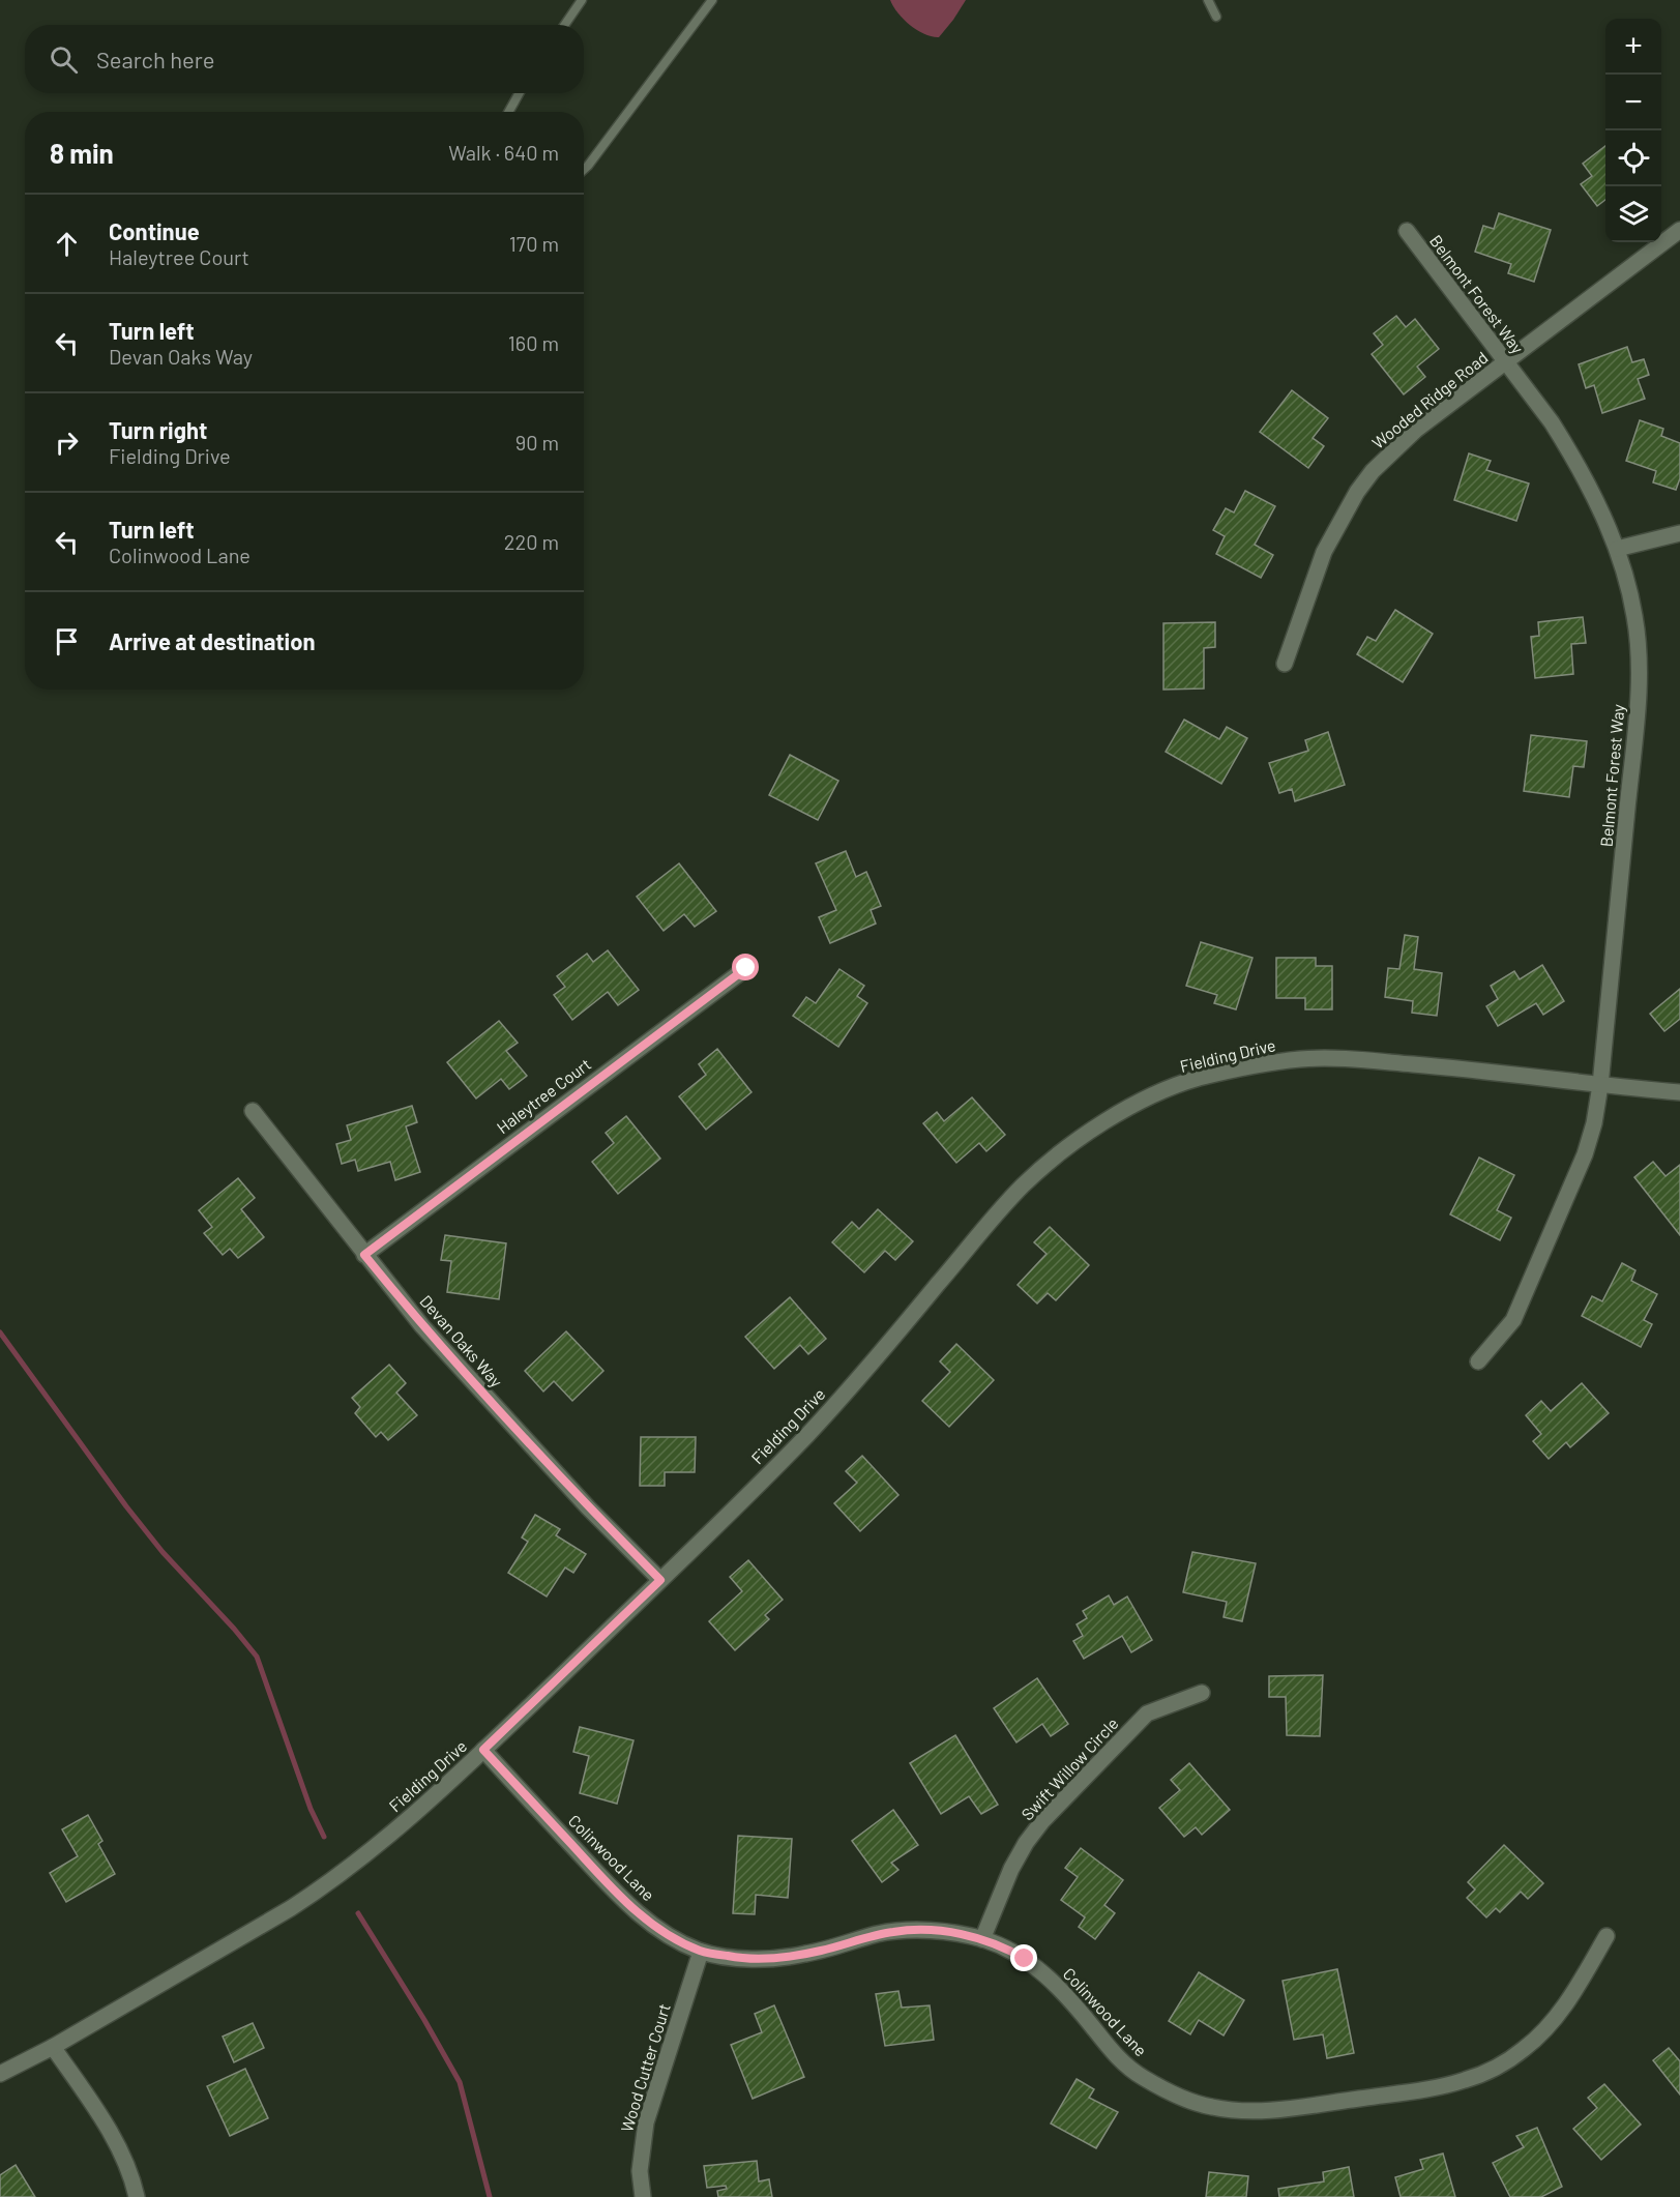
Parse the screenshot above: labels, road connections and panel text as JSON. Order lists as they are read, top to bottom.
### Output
{
  "streets": {
    "street": [
      "Belmont Forest Way",
      "Wooded Ridge Road",
      "Fielding Drive",
      "Haleytree Court",
      "Devan Oaks Way",
      "Swift Willow Circle",
      "Colinwood Lane",
      "Wood Cutter Court"
    ]
  },
  "crossings": [
    ["Belmont Forest Way", "Wooded Ridge Road"],
    ["Belmont Forest Way", "Fielding Drive"],
    ["Fielding Drive", "Devan Oaks Way"],
    ["Fielding Drive", "Colinwood Lane"],
    ["Haleytree Court", "Devan Oaks Way"],
    ["Swift Willow Circle", "Colinwood Lane"],
    ["Colinwood Lane", "Wood Cutter Court"]
  ],
  "page": {
    "map_buttons": ["+", "−"],
    "search": "Search here",
    "heading": ["8 min", "Walk · 640 m"],
    "list": [
      ["Continue", "Haleytree Court", "170 m"],
      ["Turn left", "Devan Oaks Way", "160 m"],
      ["Turn right", "Fielding Drive", "90 m"],
      ["Turn left", "Colinwood Lane", "220 m"],
      "Arrive at destination"
    ]
  }
}
